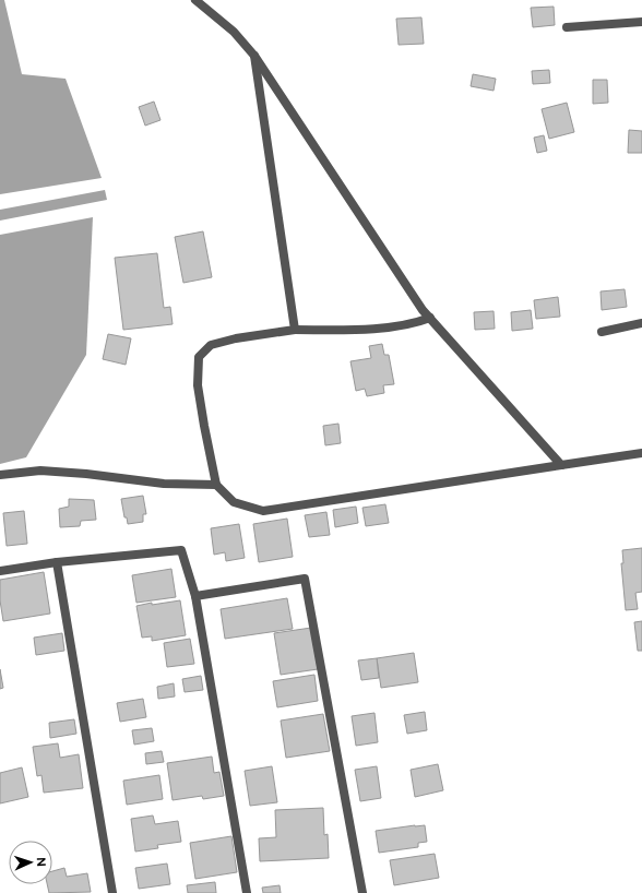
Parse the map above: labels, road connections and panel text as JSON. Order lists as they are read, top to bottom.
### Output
{
  "north": "right"
}
